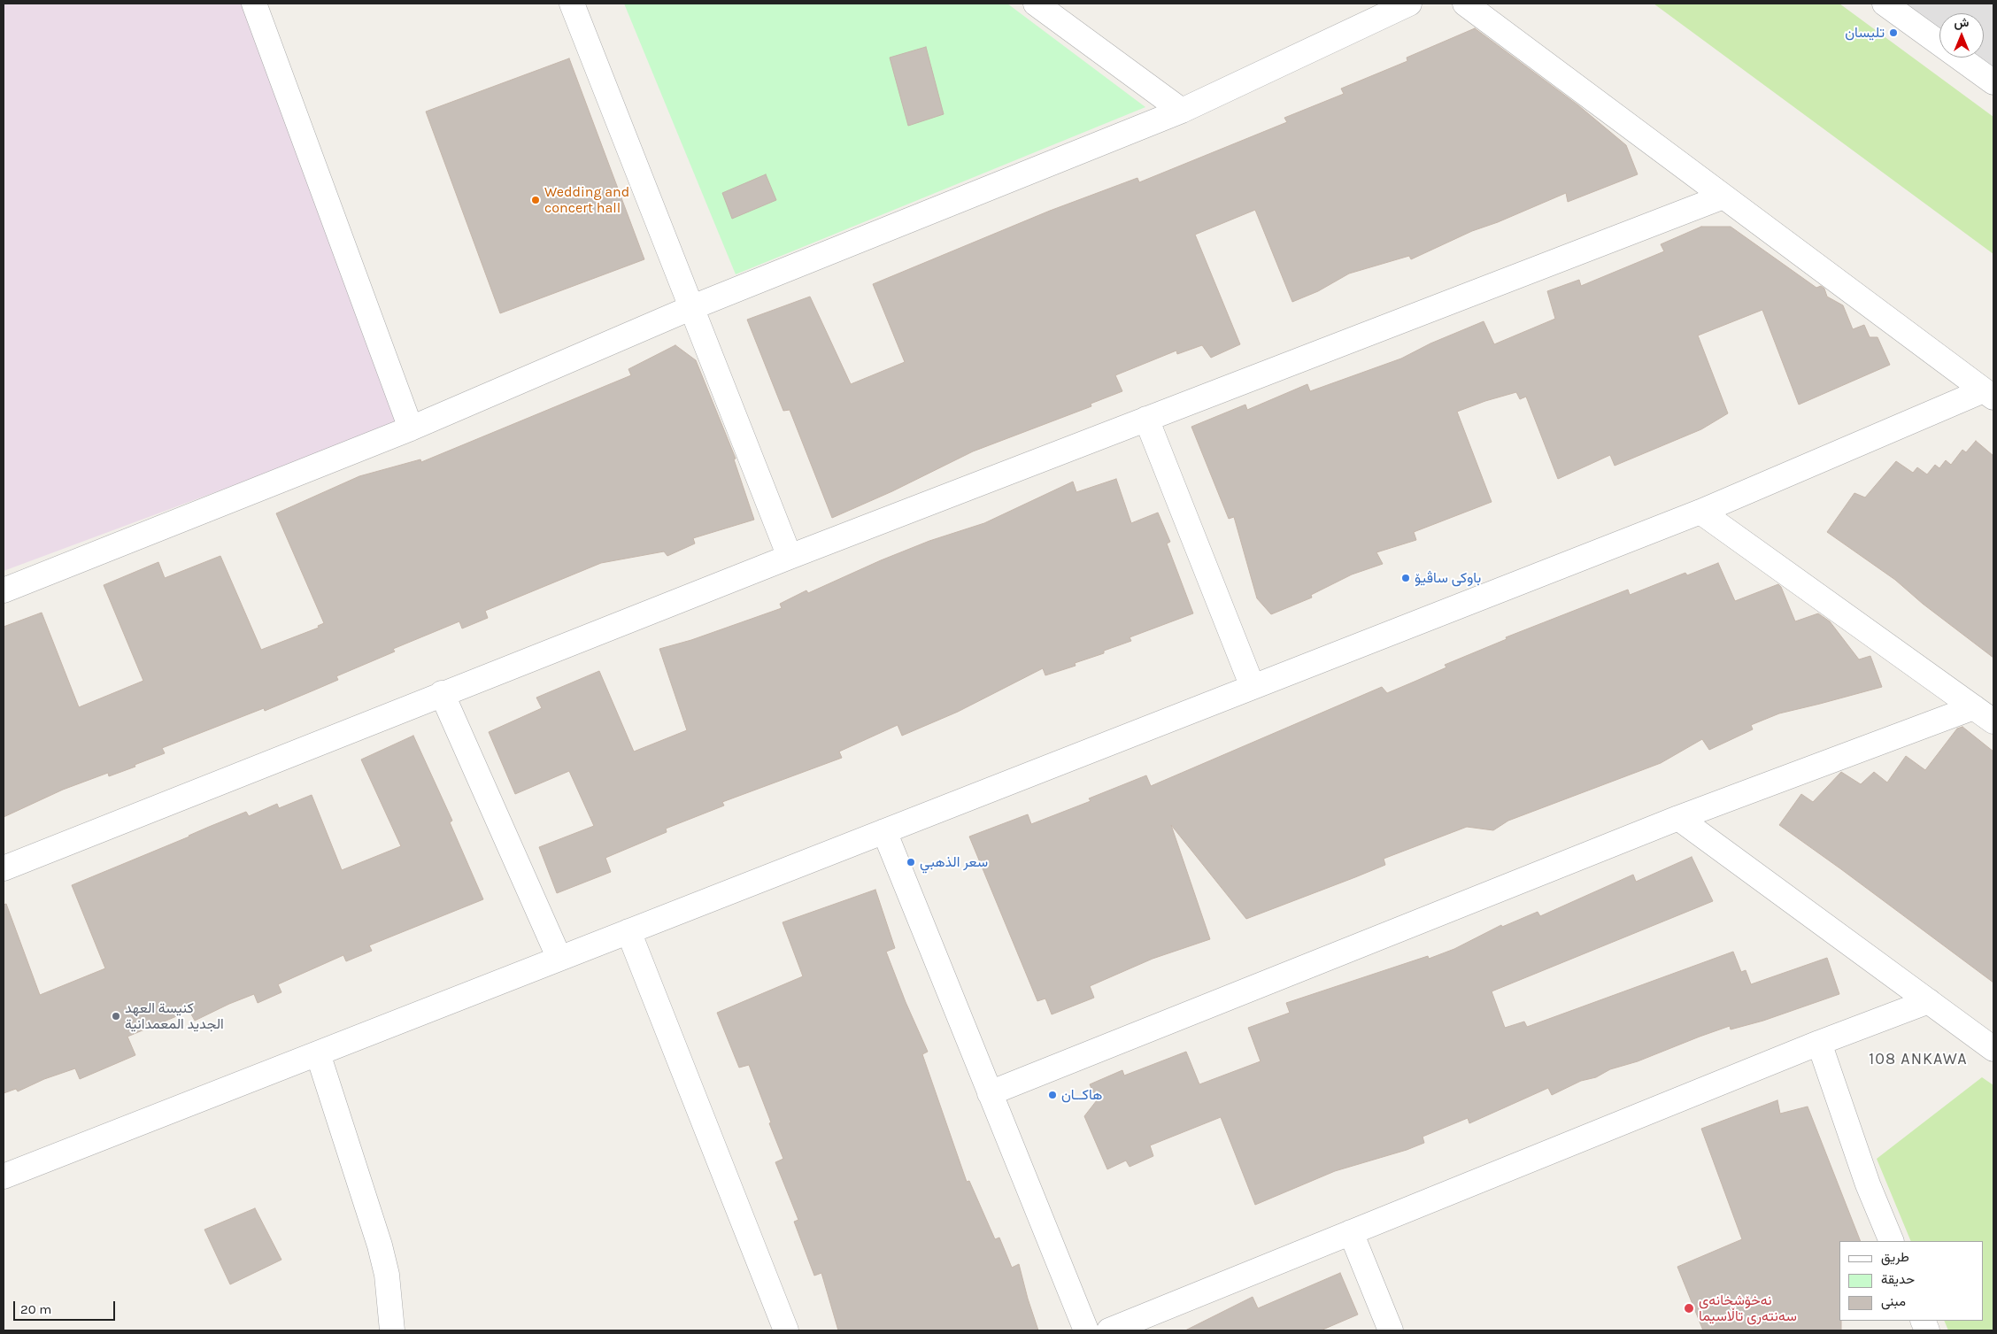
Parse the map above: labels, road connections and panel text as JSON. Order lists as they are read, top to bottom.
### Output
{
  "districts": ["108 ANKAWA"],
  "places": [
    "تليسان",
    "Wedding and concert hall",
    "باوکی ساڤیۆ",
    "سعر الذهبي",
    "كنيسة العهد الجديد المعمدانية",
    "هاكــان",
    "نەخۆشخانەی سەنتەری تاڵاسیما"
  ],
  "legend": ["طريق", "حديقة", "مبنى"],
  "scale_bar": "20 m",
  "north": "top"
}
